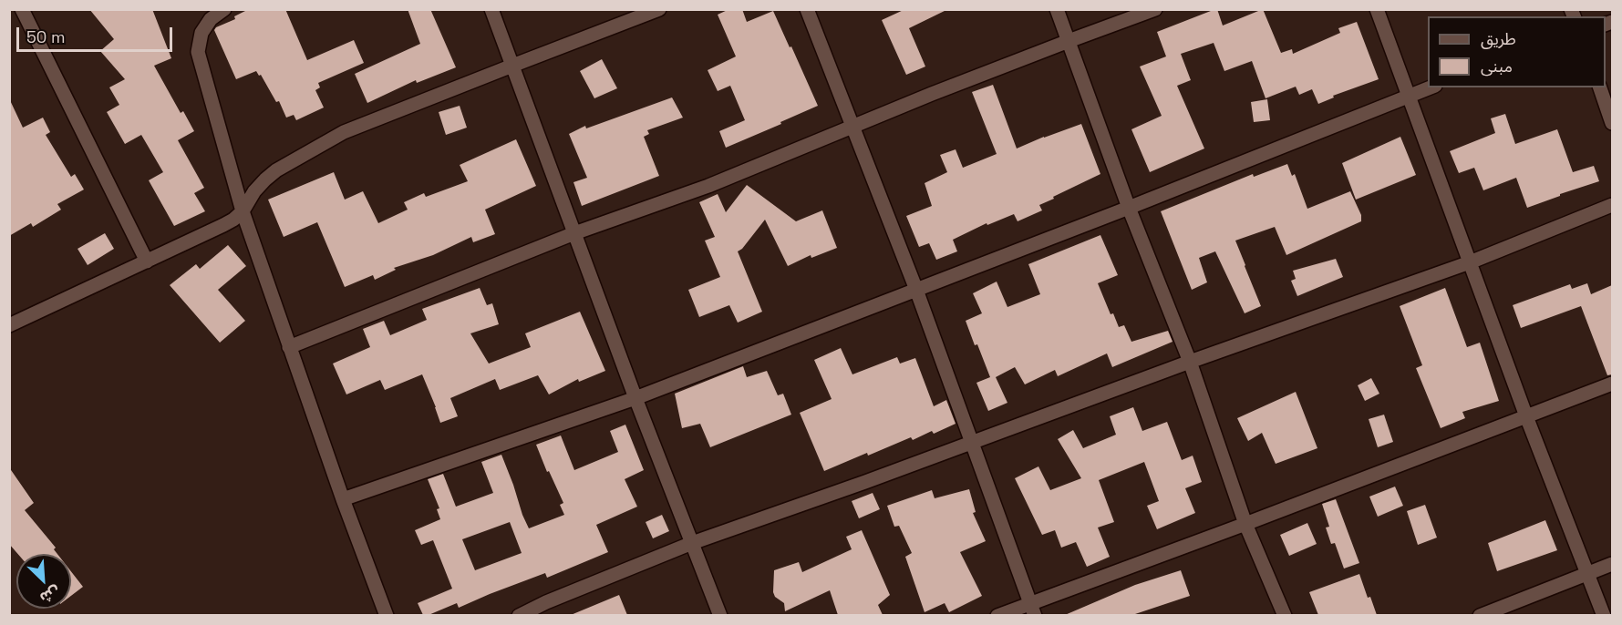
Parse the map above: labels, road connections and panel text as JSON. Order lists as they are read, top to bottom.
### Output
{
  "legend": ["طريق", "مبنى"],
  "scale_bar": "50 m",
  "north": "bottom right"
}
